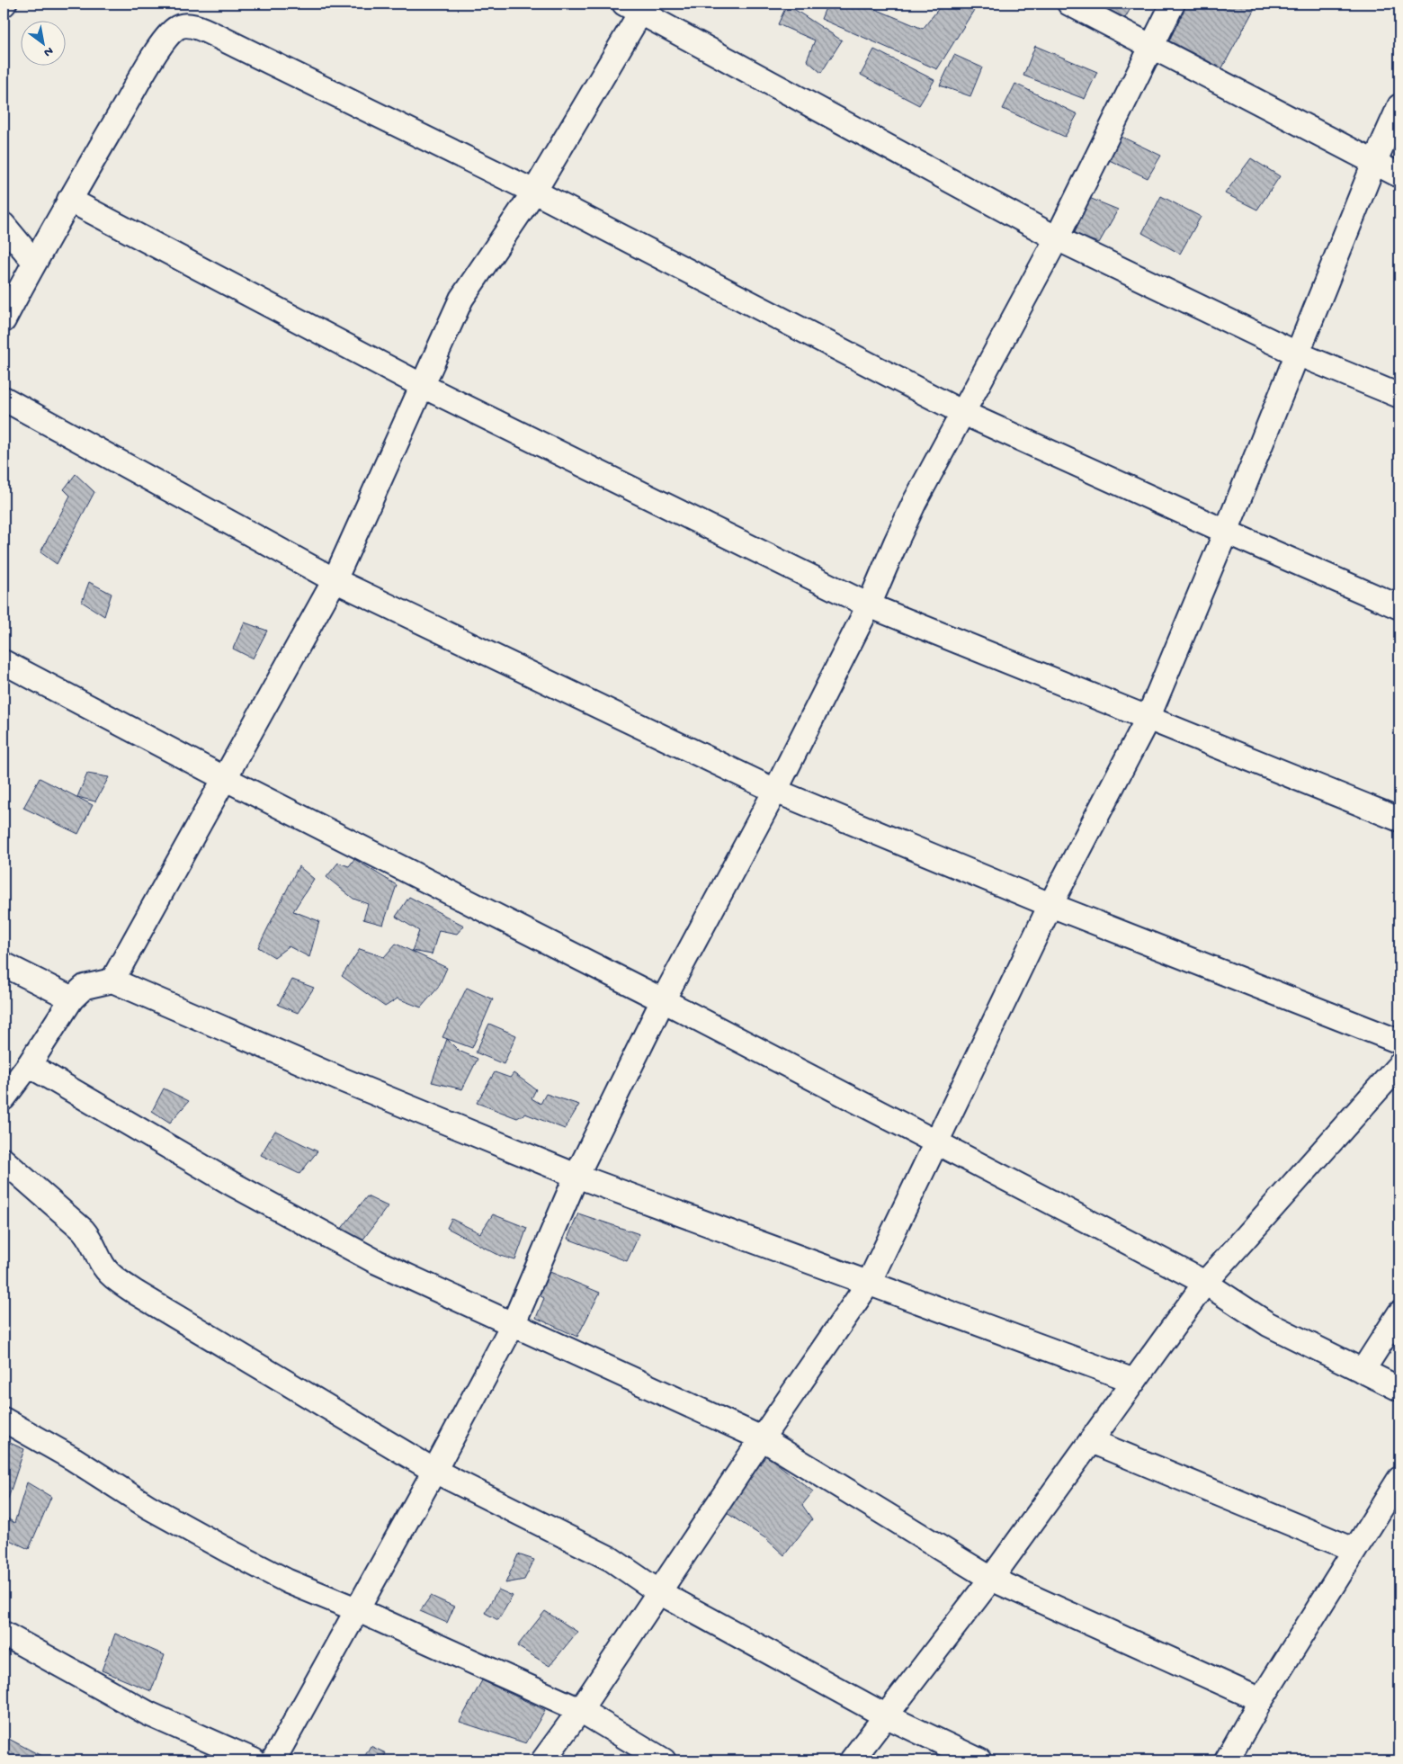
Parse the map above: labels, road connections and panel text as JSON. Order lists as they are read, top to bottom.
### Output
{
  "north": "bottom right"
}
